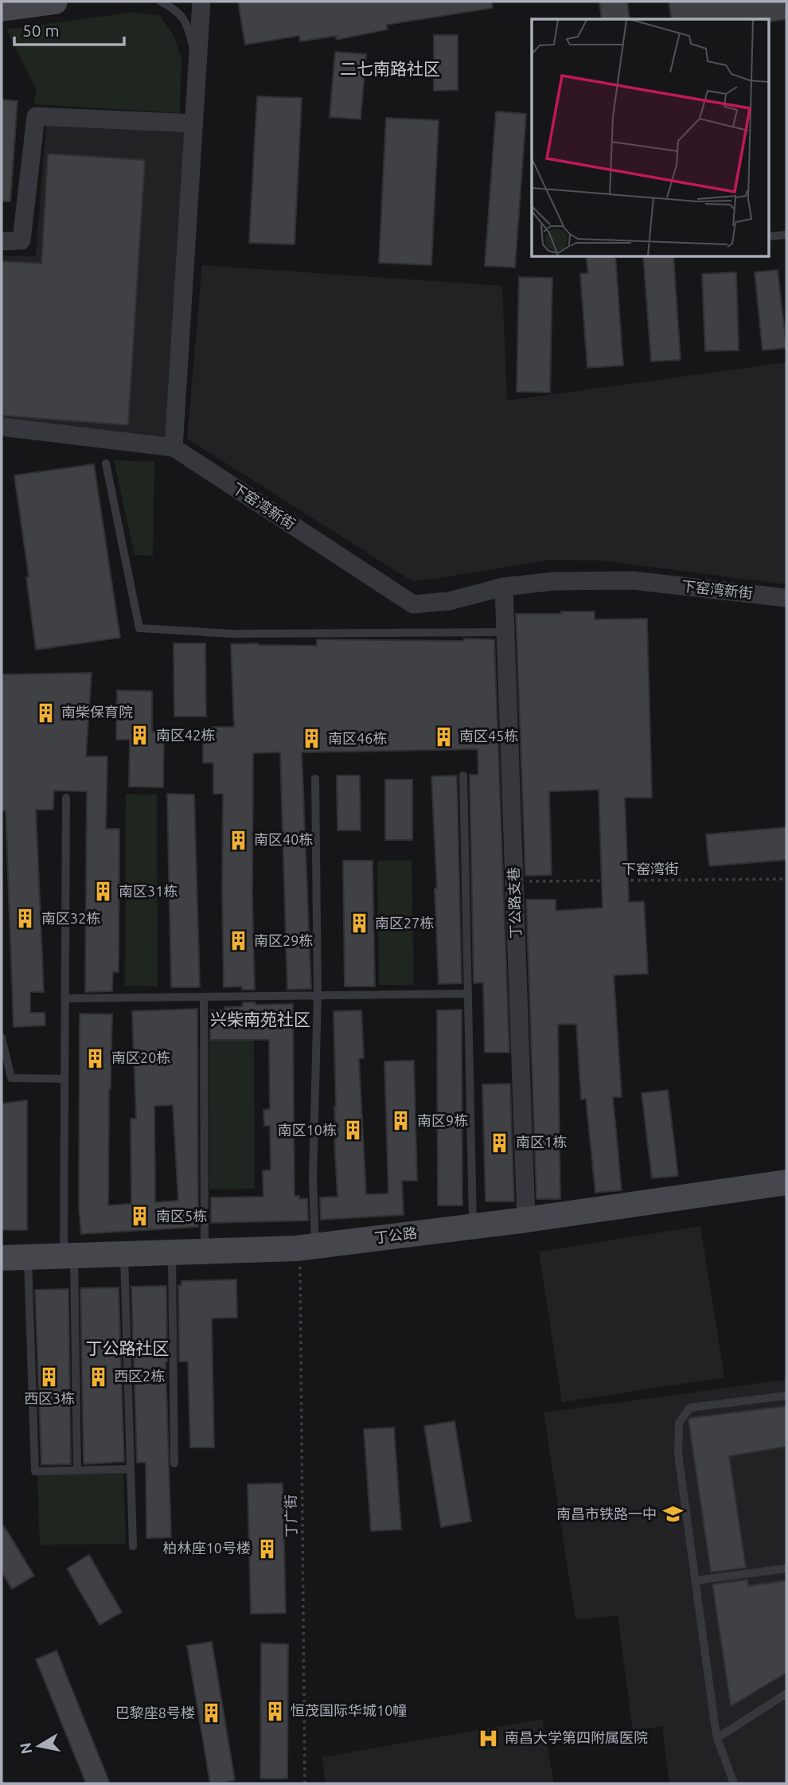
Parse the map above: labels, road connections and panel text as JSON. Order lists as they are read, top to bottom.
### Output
{
  "streets": {
    "street": ["下窑湾新街", "丁公路支巷", "丁公路"],
    "path": ["下窑湾街", "丁广街"]
  },
  "crossings": [
    ["下窑湾新街", "丁公路支巷"],
    ["下窑湾街", "丁公路支巷"],
    ["丁公路支巷", "丁公路"],
    ["丁公路", "丁广街"]
  ],
  "districts": ["二七南路社区", "兴柴南苑社区", "丁公路社区"],
  "places": {
    "building": [
      "南柴保育院",
      "南区42栋",
      "南区45栋",
      "南区46栋",
      "南区40栋",
      "南区31栋",
      "南区32栋",
      "南区27栋",
      "南区29栋",
      "南区20栋",
      "南区9栋",
      "南区10栋",
      "南区1栋",
      "南区5栋",
      "西区2栋",
      "西区3栋",
      "柏林座10号楼",
      "恒茂国际华城10幢",
      "巴黎座8号楼"
    ],
    "school or university": ["南昌市铁路一中"],
    "hospital": ["南昌大学第四附属医院"]
  },
  "scale_bar": "50 m",
  "north": "left"
}
